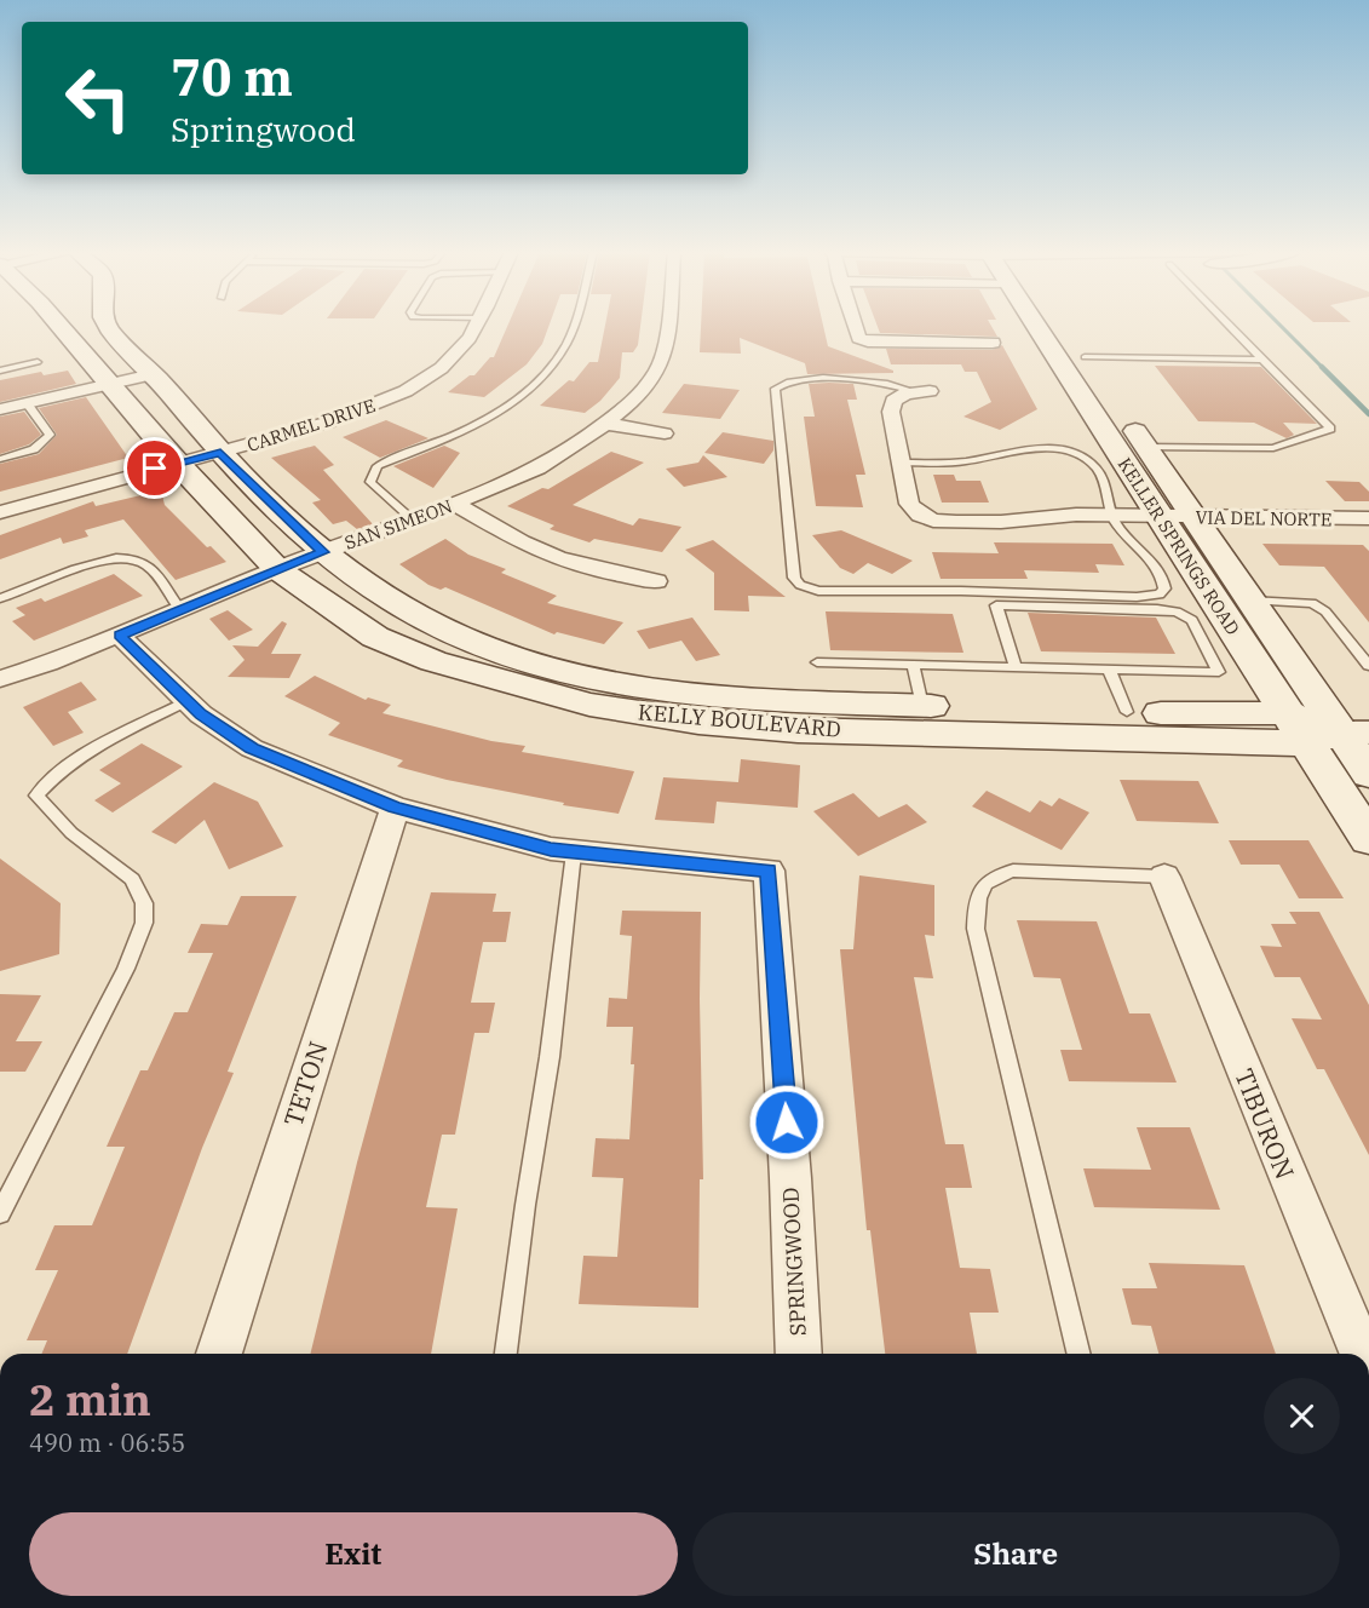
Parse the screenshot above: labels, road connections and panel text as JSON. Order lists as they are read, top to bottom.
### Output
{
  "streets": {
    "main road": ["KELLER SPRINGS ROAD", "KELLY BOULEVARD"],
    "street": [
      "CARMEL DRIVE",
      "VIA DEL NORTE",
      "SAN SIMEON",
      "TETON",
      "TIBURON",
      "SPRINGWOOD"
    ]
  },
  "crossings": [
    ["CARMEL DRIVE", "KELLY BOULEVARD"],
    ["VIA DEL NORTE", "KELLER SPRINGS ROAD"],
    ["SAN SIMEON", "KELLY BOULEVARD"],
    ["SAN SIMEON", "SPRINGWOOD"],
    ["KELLER SPRINGS ROAD", "KELLY BOULEVARD"],
    ["TETON", "SPRINGWOOD"]
  ],
  "page": {
    "turn": ["70 m", "Springwood"],
    "heading": ["2 min", "490 m · 06:55"],
    "buttons": ["Exit", "Share"]
  }
}
